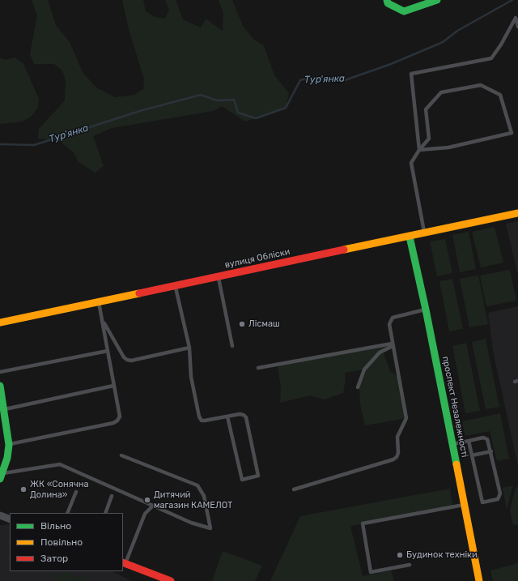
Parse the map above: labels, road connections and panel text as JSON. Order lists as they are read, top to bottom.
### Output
{
  "streets": {
    "main road": ["вулиця Обліски", "проспект Незалежності"]
  },
  "crossings": [
    ["вулиця Обліски", "проспект Незалежності"]
  ],
  "water": ["Тур'янка"],
  "places": [
    "Лісмаш",
    "ЖК «Сонячна Долина»",
    "Дитячий магазин КАМЕЛОТ",
    "Будинок техніки"
  ],
  "legend": ["Вільно", "Повільно", "Затор"]
}
